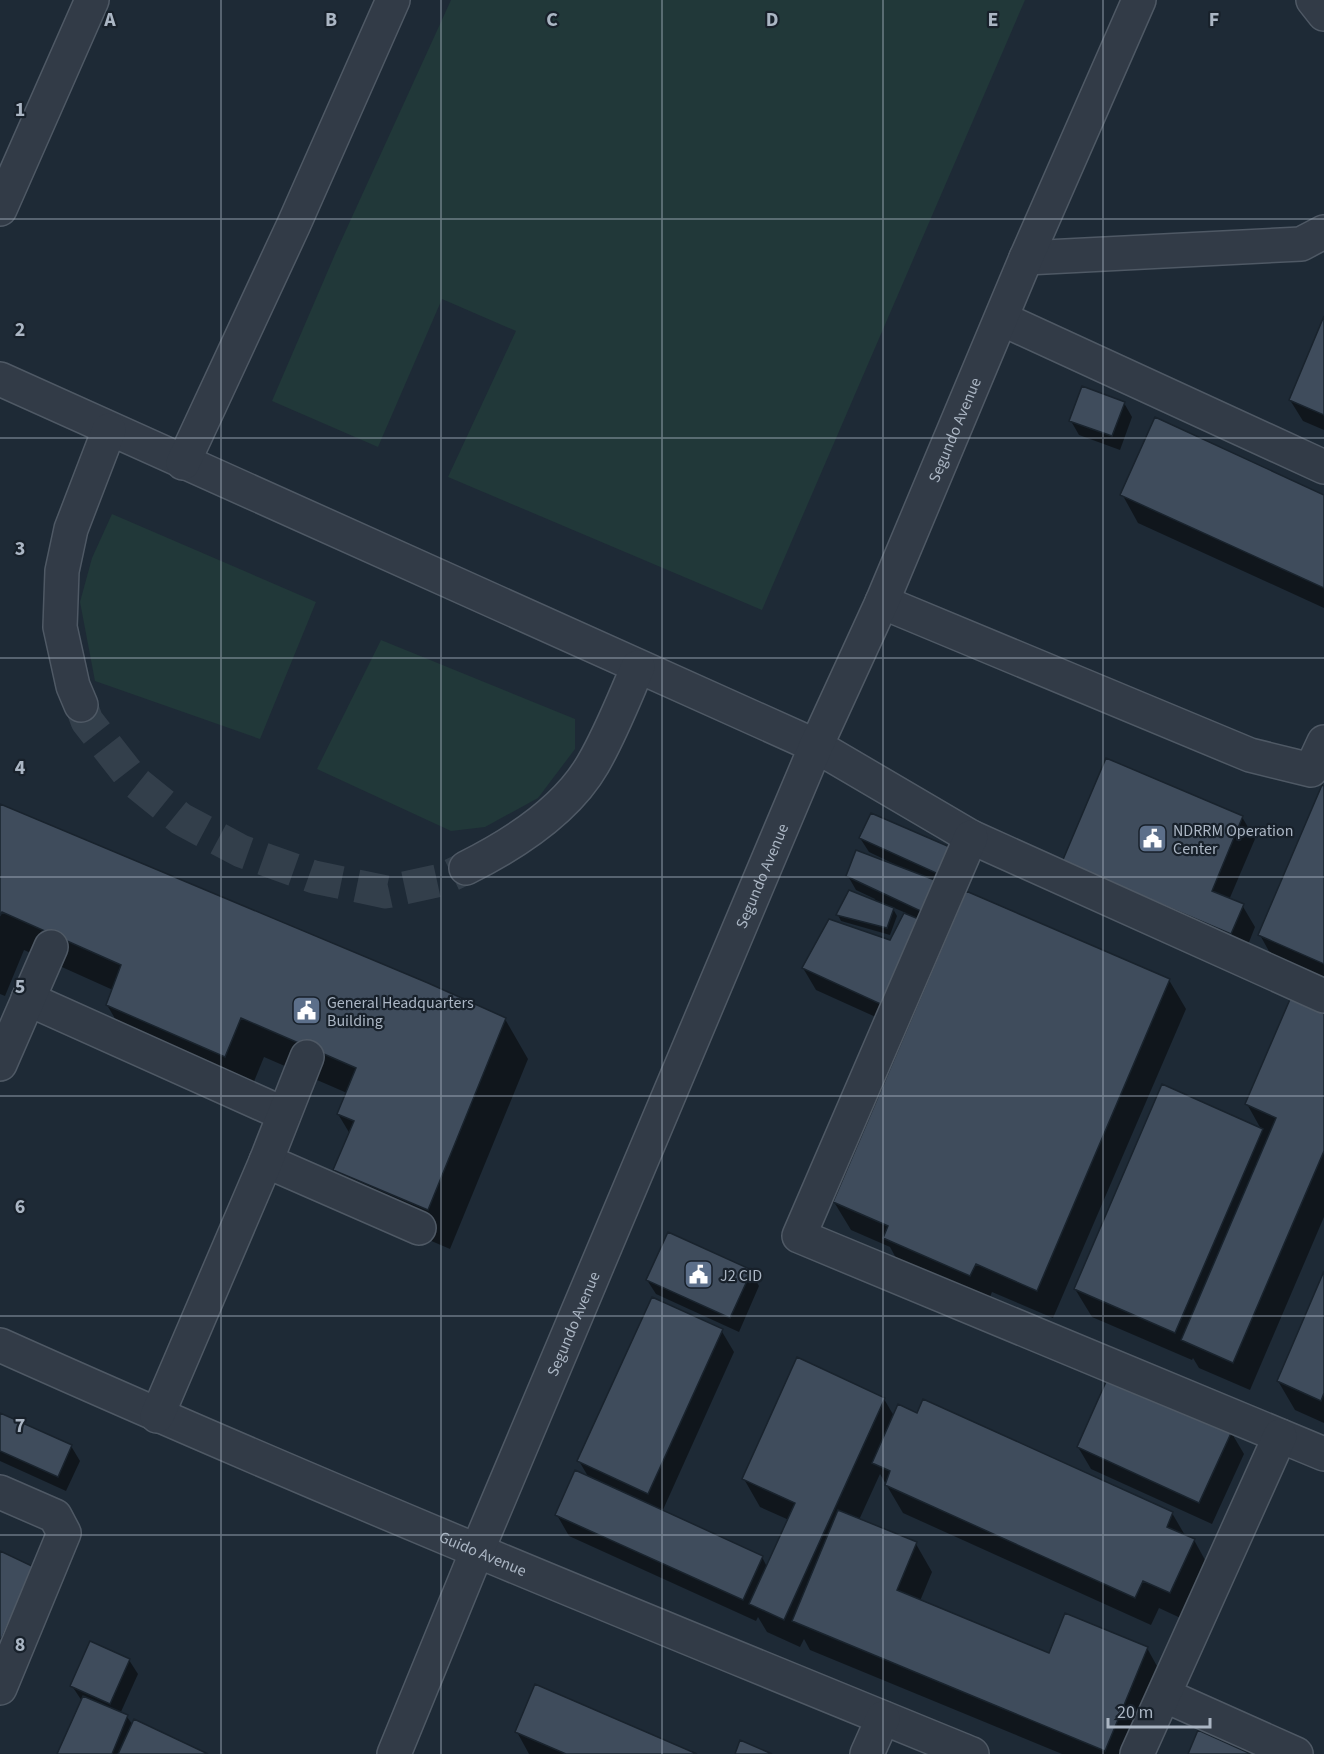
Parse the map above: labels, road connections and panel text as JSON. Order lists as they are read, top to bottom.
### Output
{
  "streets": {
    "street": ["Segundo Avenue", "Guido Avenue"]
  },
  "crossings": [
    ["Segundo Avenue", "Guido Avenue"]
  ],
  "places": {
    "public building": ["NDRRM Operation Center", "General Headquarters Building", "J2 CID"]
  },
  "scale_bar": "20 m",
  "grid": {
    "columns": [
      "A",
      "B",
      "C",
      "D",
      "E",
      "F"
    ],
    "rows": [
      "1",
      "2",
      "3",
      "4",
      "5",
      "6",
      "7",
      "8"
    ]
  }
}
